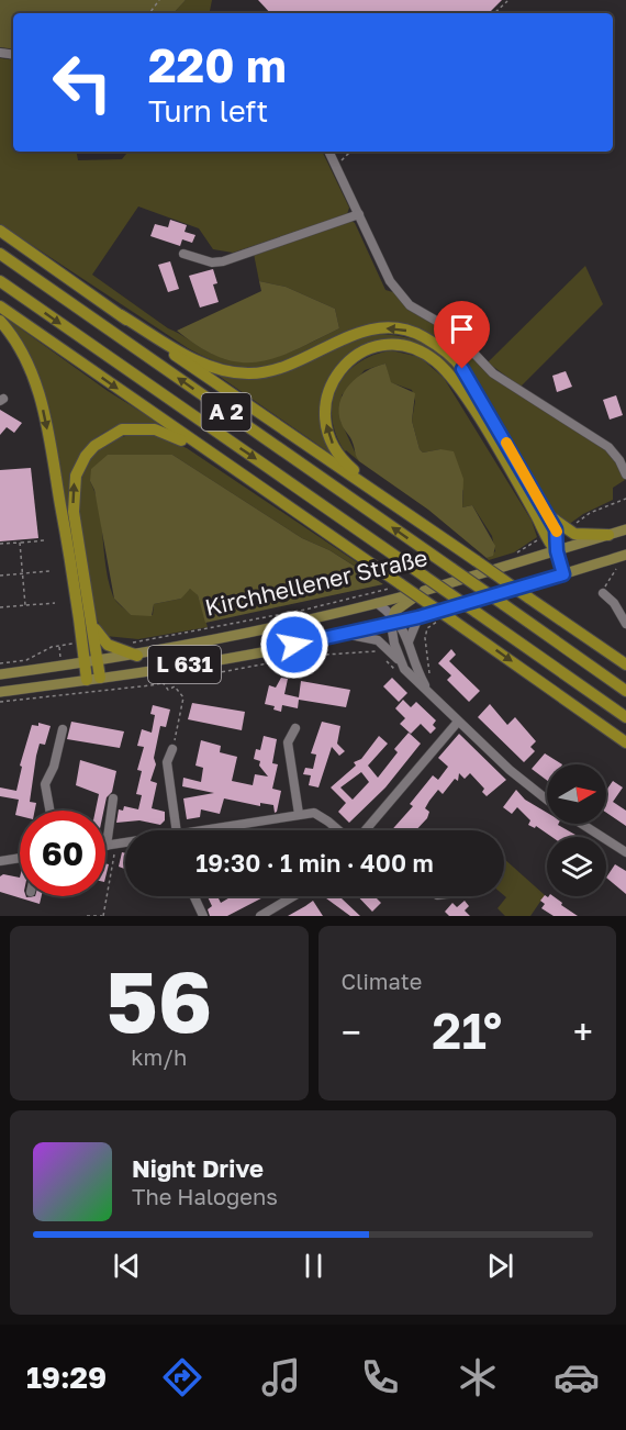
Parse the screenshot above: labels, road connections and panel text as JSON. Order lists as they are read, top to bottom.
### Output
{
  "streets": {
    "highway": ["A 2"],
    "main road": ["Kirchhellener Straße", "L 631"]
  },
  "north": "right",
  "page": {
    "turn": ["220 m", "Turn left"],
    "limit": "60",
    "trip": "19:30 · 1 min · 400 m",
    "tile": [
      ["56", "km/h"],
      "Climate"
    ],
    "heat": ["−", "21°", "+"],
    "song": ["Night Drive", "The Halogens"],
    "tabs": "19:29"
  }
}
